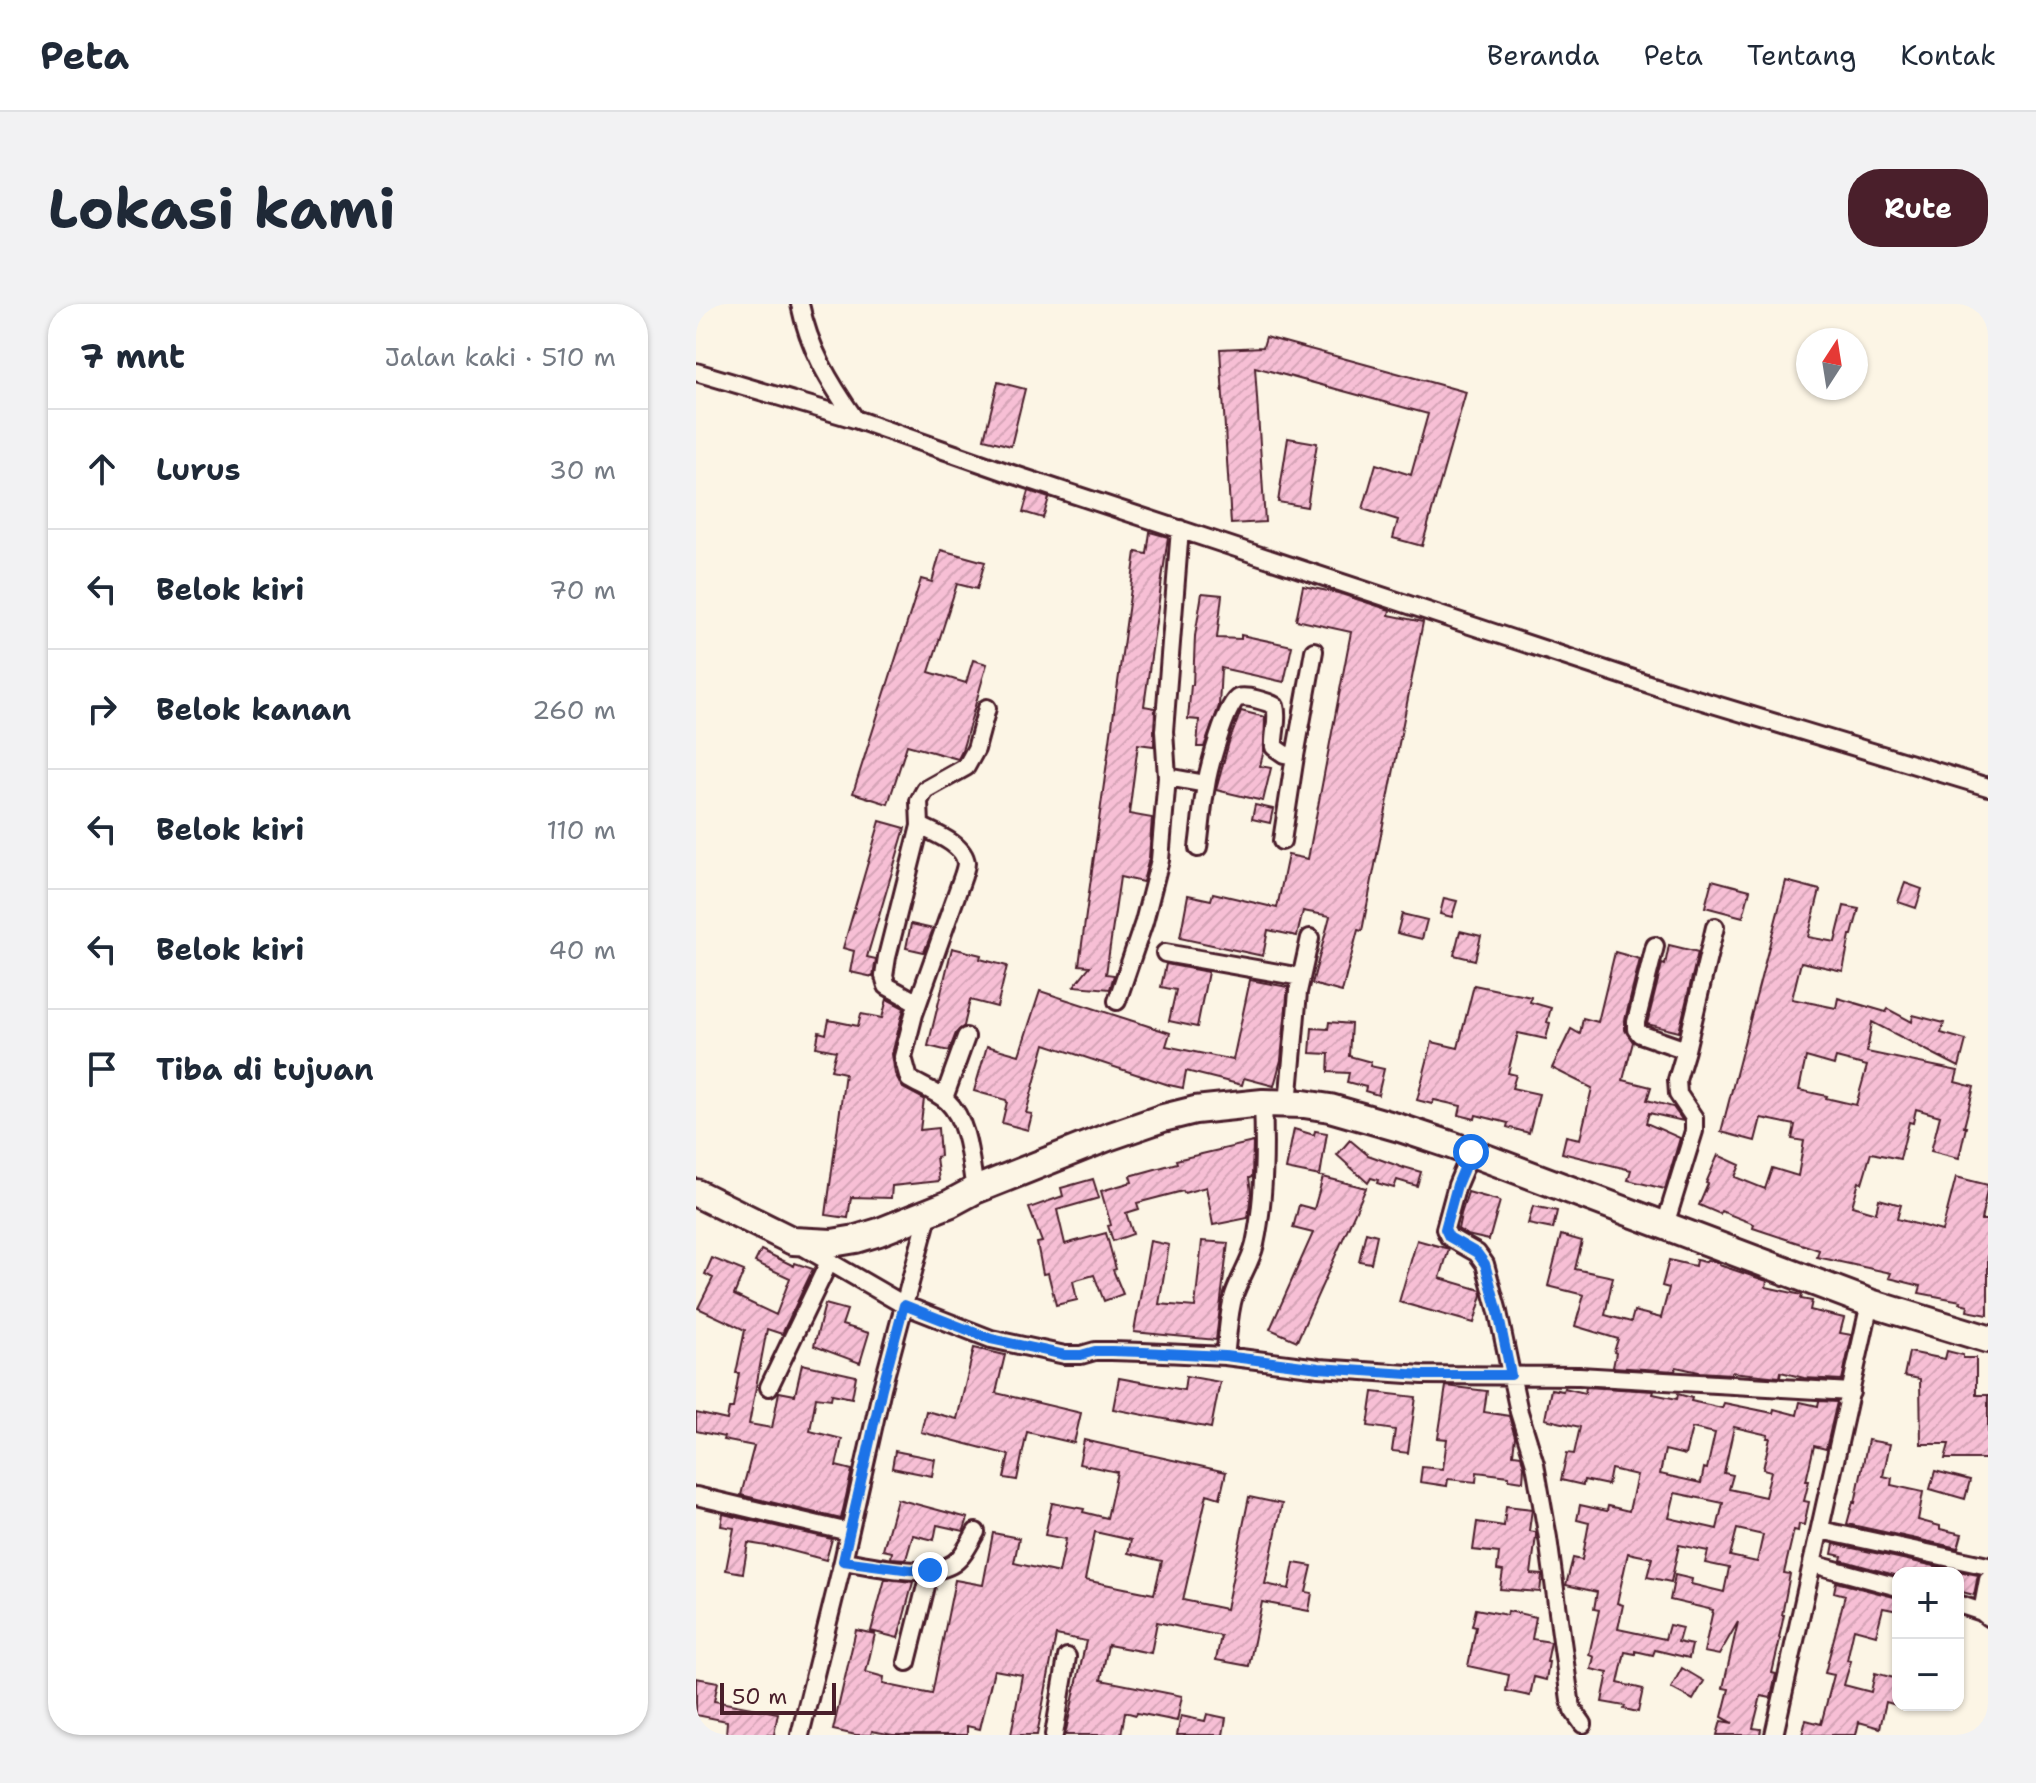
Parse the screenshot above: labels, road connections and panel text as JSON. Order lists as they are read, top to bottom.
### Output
{
  "scale_bar": "50 m",
  "north": "top",
  "page": {
    "header": "Peta",
    "nav": [
      "Beranda",
      "Peta",
      "Tentang",
      "Kontak"
    ],
    "buttons": "Rute",
    "title": "Lokasi kami",
    "heading": ["7 mnt", "Jalan kaki · 510 m"],
    "list": [
      ["Lurus", "30 m"],
      ["Belok kiri", "70 m"],
      ["Belok kanan", "260 m"],
      ["Belok kiri", "110 m"],
      ["Belok kiri", "40 m"],
      "Tiba di tujuan"
    ],
    "map_buttons": ["+", "−"],
    "scale": "50 m"
  }
}
